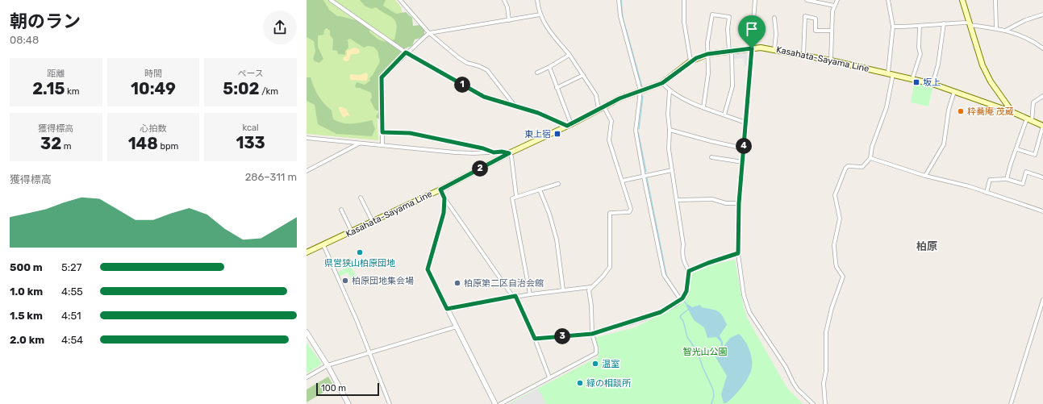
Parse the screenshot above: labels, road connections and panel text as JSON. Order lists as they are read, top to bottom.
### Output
{
  "streets": {
    "main road": ["Kasahata-Sayama Line"]
  },
  "districts": ["柏原"],
  "parks": ["智光山公園"],
  "places": {
    "transit": ["坂上", "東上宿"],
    "other": [
      "粋蕎庵 茂蔵",
      "県営狭山柏原団地",
      "柏原団地集会場",
      "柏原第二区自治会館",
      "温室",
      "緑の相談所"
    ]
  },
  "scale_bar": "100 m",
  "page": {
    "heading": ["朝のラン", "08:48"],
    "stats": [
      ["距離", "2.15 km"],
      ["時間", "10:49"],
      ["ペース", "5:02 /km"],
      ["獲得標高", "32 m"],
      ["心拍数", "148 bpm"],
      ["kcal", "133"]
    ],
    "pins": [
      "1",
      "4",
      "2",
      "3"
    ],
    "chart": ["獲得標高", "286–311 m"],
    "list": [
      {
        "name": "500 m",
        "note": "5:27"
      },
      {
        "name": "1.0 km",
        "note": "4:55"
      },
      {
        "name": "1.5 km",
        "note": "4:51"
      },
      {
        "name": "2.0 km",
        "note": "4:54"
      }
    ],
    "scale": "100 m"
  }
}
